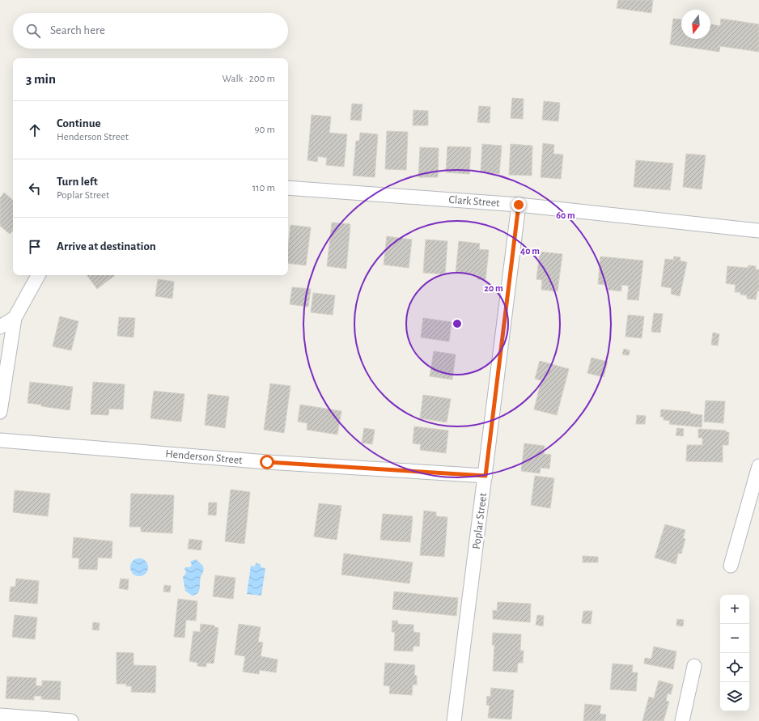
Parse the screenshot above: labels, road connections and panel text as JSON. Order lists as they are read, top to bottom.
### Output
{
  "streets": {
    "street": ["Clark Street", "Henderson Street", "Poplar Street"]
  },
  "crossings": [
    ["Clark Street", "Poplar Street"],
    ["Henderson Street", "Poplar Street"]
  ],
  "north": "bottom",
  "page": {
    "search": "Search here",
    "heading": ["3 min", "Walk · 200 m"],
    "list": [
      ["Continue", "Henderson Street", "90 m"],
      ["Turn left", "Poplar Street", "110 m"],
      "Arrive at destination"
    ],
    "map_buttons": ["+", "−"]
  },
  "rings": ["60 m", "40 m", "20 m"]
}
